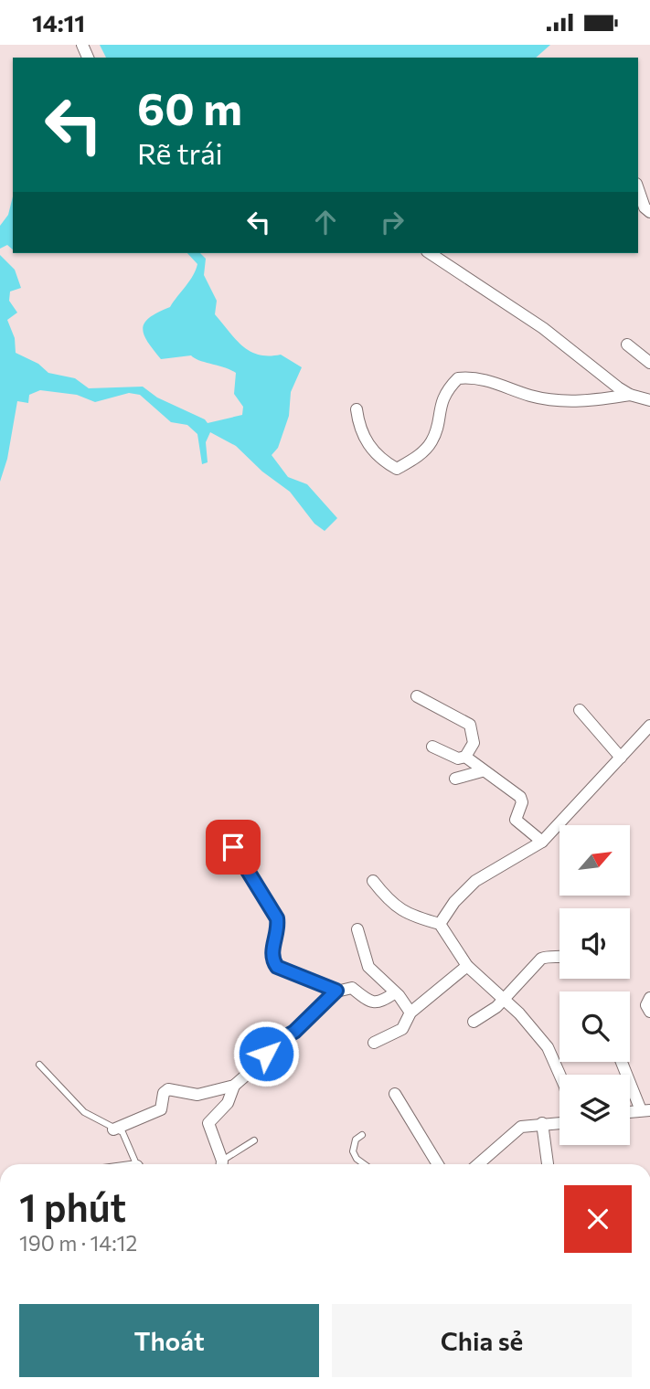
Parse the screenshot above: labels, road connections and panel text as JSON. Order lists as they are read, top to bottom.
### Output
{
  "north": "top right",
  "page": {
    "status": "14:11",
    "turn": ["60 m", "Rẽ trái"],
    "heading": ["1 phút", "190 m · 14:12"],
    "buttons": ["Thoát", "Chia sẻ"]
  }
}
